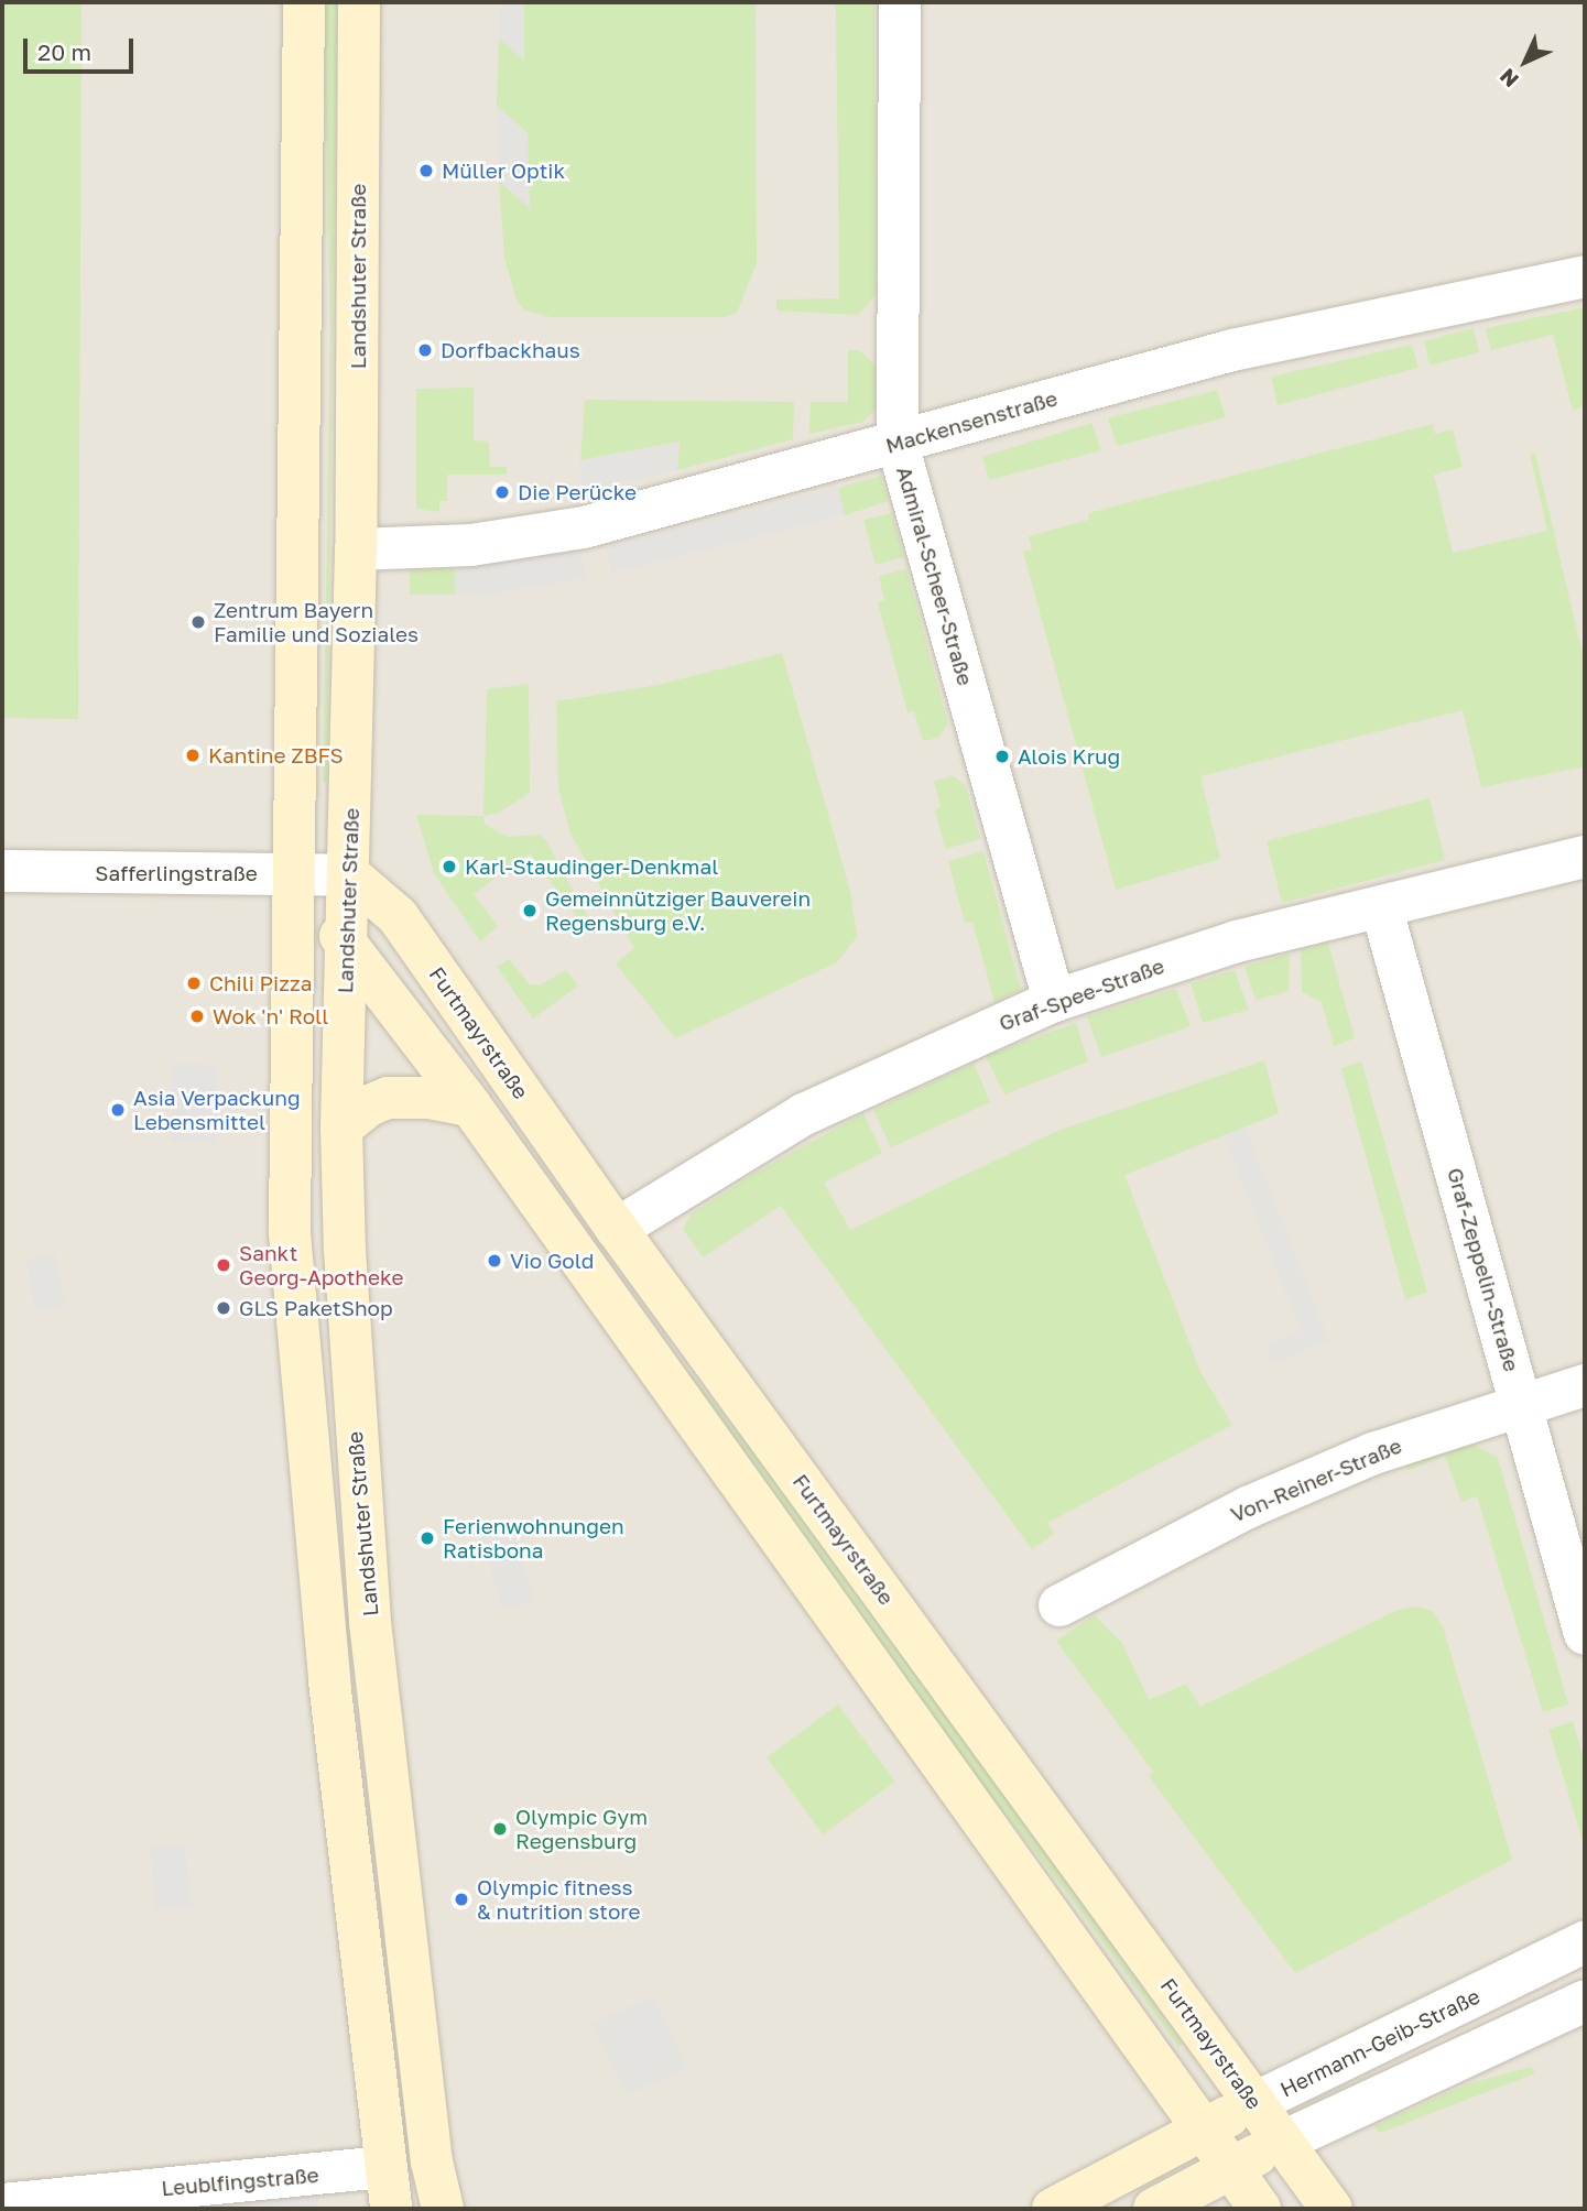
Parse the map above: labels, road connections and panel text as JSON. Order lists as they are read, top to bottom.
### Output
{
  "streets": {
    "main road": ["Landshuter Straße", "Furtmayrstraße", "Hermann-Geib-Straße"],
    "street": [
      "Mackensenstraße",
      "Admiral-Scheer-Straße",
      "Safferlingstraße",
      "Graf-Spee-Straße",
      "Graf-Zeppelin-Straße",
      "Von-Reiner-Straße",
      "Leublfingstraße"
    ]
  },
  "crossings": [
    ["Landshuter Straße", "Mackensenstraße"],
    ["Landshuter Straße", "Safferlingstraße"],
    ["Landshuter Straße", "Furtmayrstraße"],
    ["Mackensenstraße", "Admiral-Scheer-Straße"],
    ["Admiral-Scheer-Straße", "Graf-Spee-Straße"],
    ["Safferlingstraße", "Furtmayrstraße"],
    ["Graf-Spee-Straße", "Furtmayrstraße"],
    ["Graf-Spee-Straße", "Graf-Zeppelin-Straße"],
    ["Furtmayrstraße", "Hermann-Geib-Straße"],
    ["Graf-Zeppelin-Straße", "Von-Reiner-Straße"]
  ],
  "places": [
    "Müller Optik",
    "Dorfbackhaus",
    "Die Perücke",
    "Zentrum Bayern Familie und Soziales",
    "Kantine ZBFS",
    "Alois Krug",
    "Karl-Staudinger-Denkmal",
    "Gemeinnütziger Bauverein Regensburg e.V.",
    "Chili Pizza",
    "Wok 'n' Roll",
    "Asia Verpackung Lebensmittel",
    "Vio Gold",
    "Sankt Georg-Apotheke",
    "GLS PaketShop",
    "Ferienwohnungen Ratisbona",
    "Olympic Gym Regensburg",
    "Olympic fitness & nutrition store"
  ],
  "scale_bar": "20 m",
  "north": "bottom left"
}
